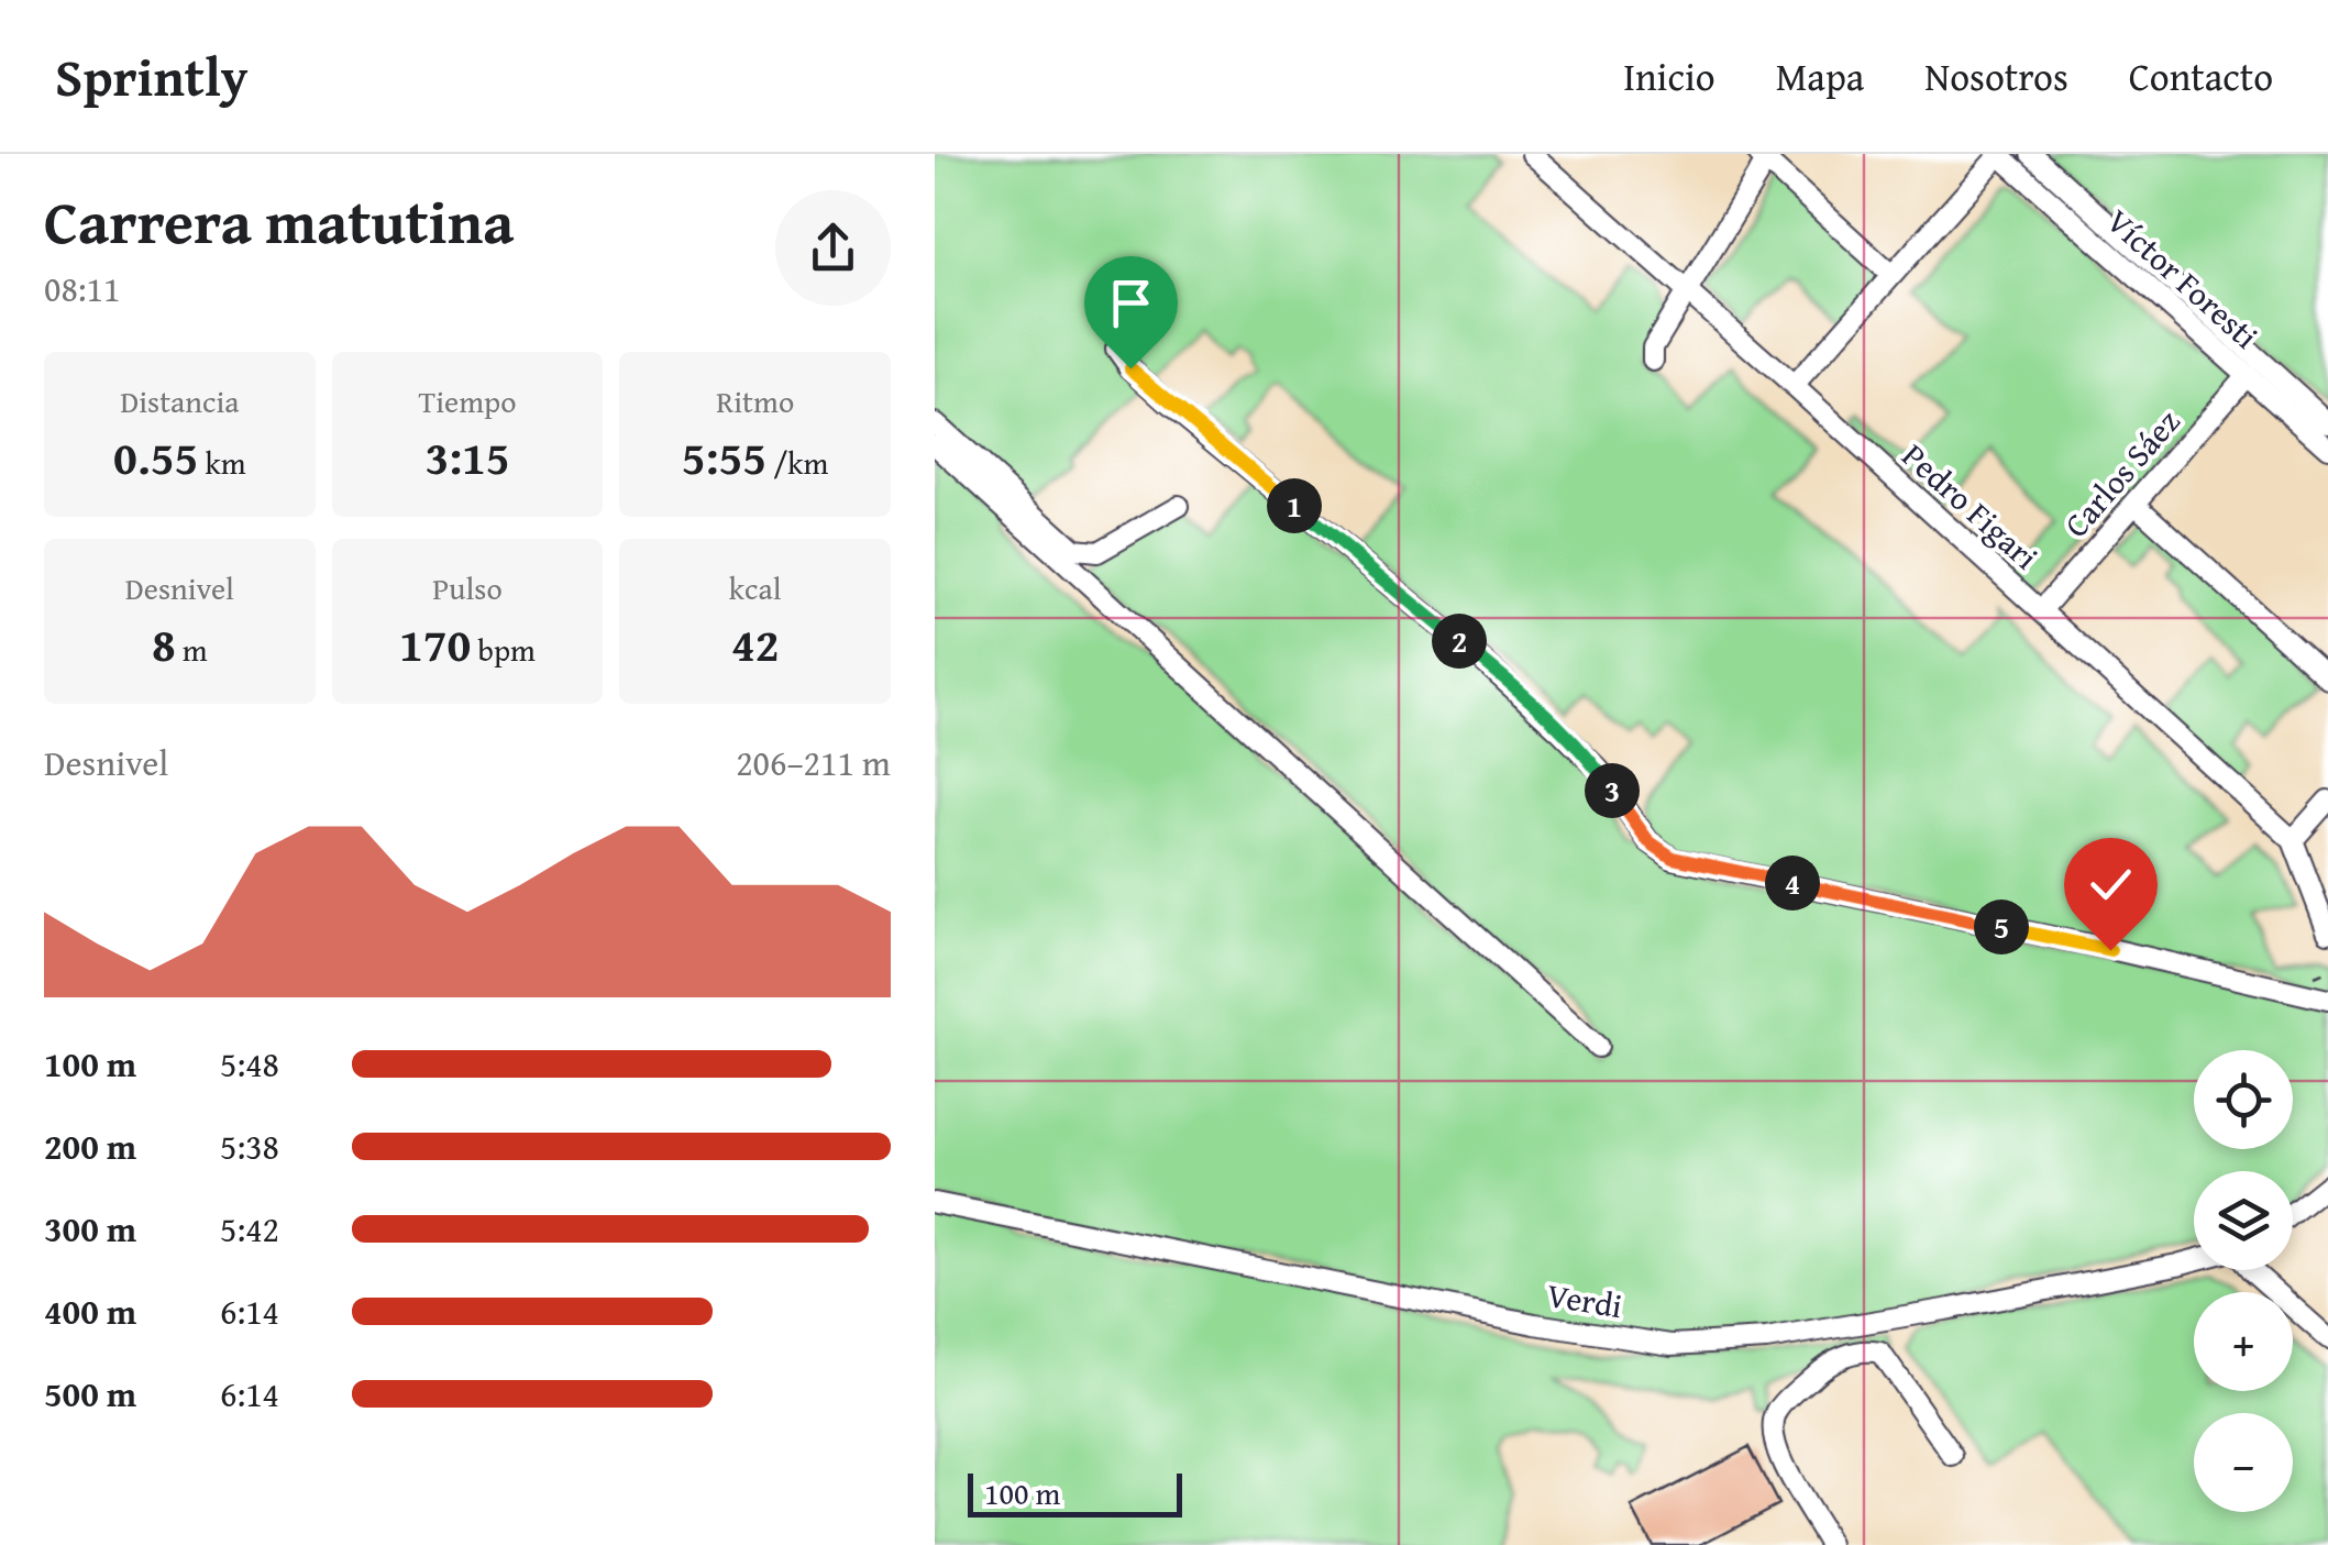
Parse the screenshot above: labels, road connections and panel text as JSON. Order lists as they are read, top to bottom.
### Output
{
  "streets": {
    "street": [
      "Víctor Foresti",
      "Carlos Sáez",
      "Pedro Figari",
      "Verdi"
    ]
  },
  "crossings": [
    ["Víctor Foresti", "Carlos Sáez"],
    ["Carlos Sáez", "Pedro Figari"]
  ],
  "scale_bar": "100 m",
  "page": {
    "header": "Sprintly",
    "nav": [
      "Inicio",
      "Mapa",
      "Nosotros",
      "Contacto"
    ],
    "heading": ["Carrera matutina", "08:11"],
    "stats": [
      ["Distancia", "0.55 km"],
      ["Tiempo", "3:15"],
      ["Ritmo", "5:55 /km"],
      ["Desnivel", "8 m"],
      ["Pulso", "170 bpm"],
      ["kcal", "42"]
    ],
    "pins": [
      "1",
      "2",
      "3",
      "4",
      "5"
    ],
    "chart": ["Desnivel", "206–211 m"],
    "list": [
      {
        "name": "100 m",
        "note": "5:48"
      },
      {
        "name": "200 m",
        "note": "5:38"
      },
      {
        "name": "300 m",
        "note": "5:42"
      },
      {
        "name": "400 m",
        "note": "6:14"
      },
      {
        "name": "500 m",
        "note": "6:14"
      }
    ],
    "map_buttons": ["+", "−"],
    "scale": "100 m"
  }
}
